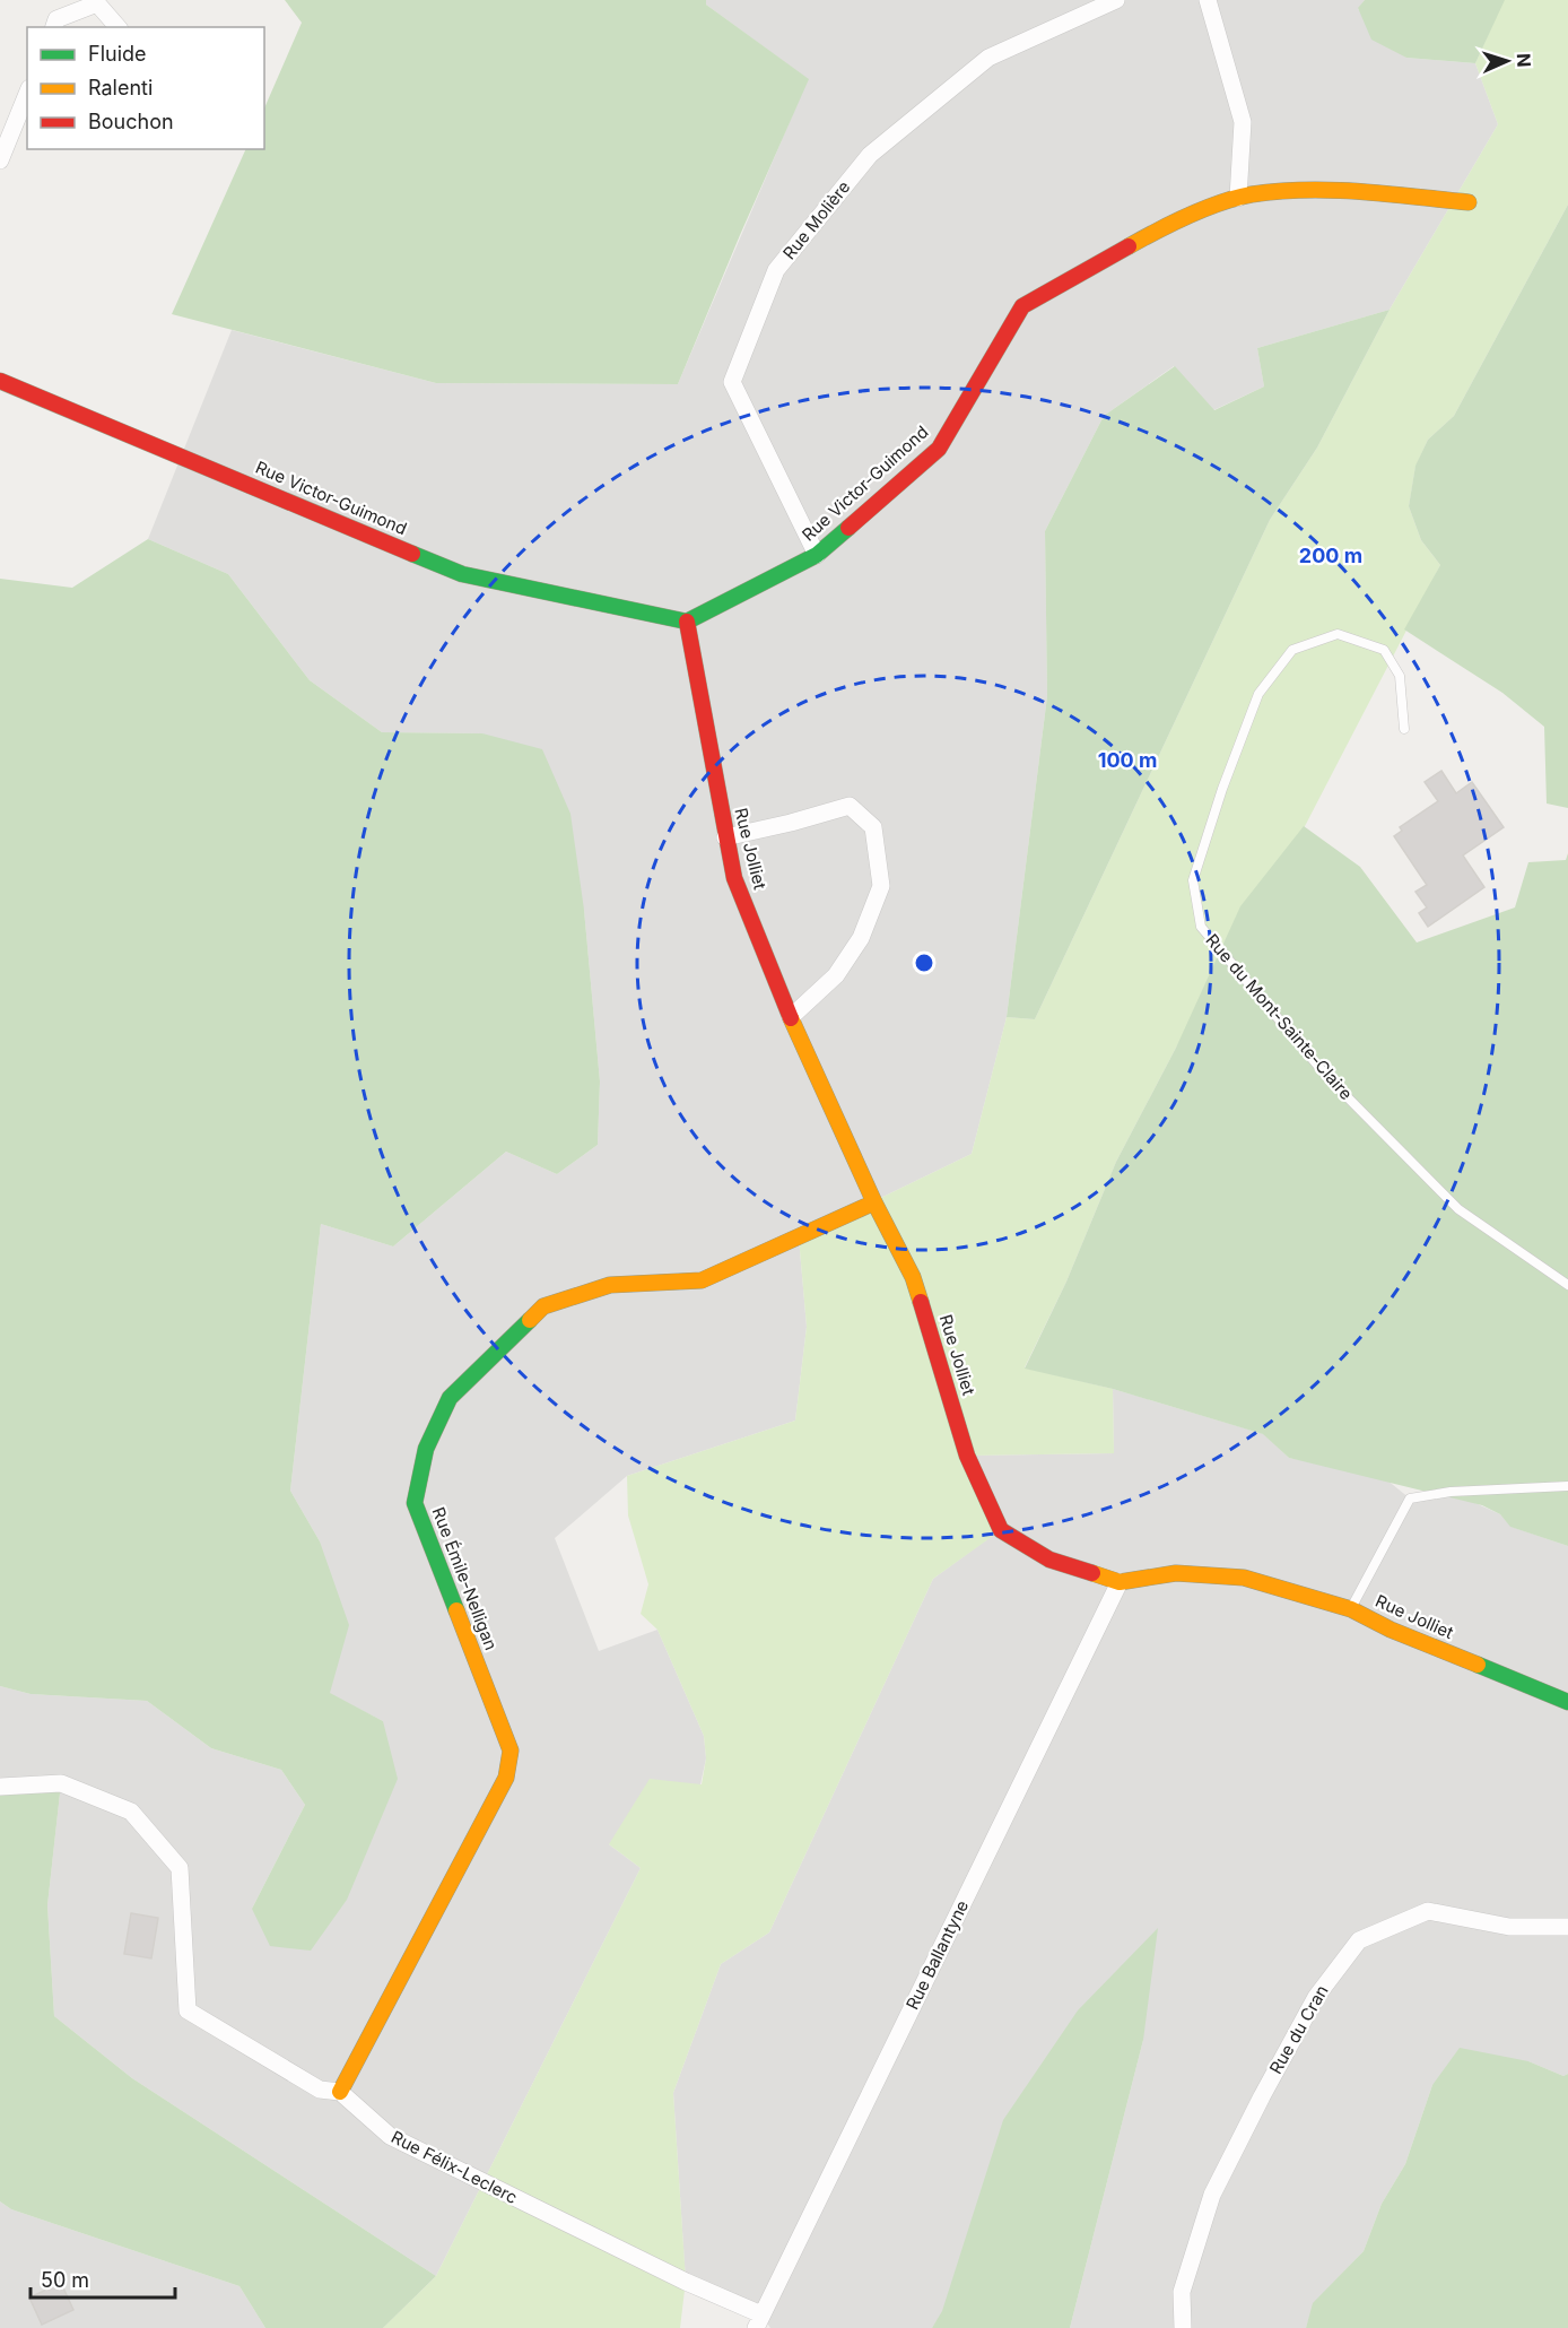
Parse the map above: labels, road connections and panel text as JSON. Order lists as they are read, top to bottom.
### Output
{
  "streets": {
    "street": [
      "Rue Molière",
      "Rue Victor-Guimond",
      "Rue Jolliet",
      "Rue Émile-Nelligan",
      "Rue Ballantyne",
      "Rue du Cran",
      "Rue Félix-Leclerc"
    ],
    "lane": ["Rue du Mont-Sainte-Claire"]
  },
  "crossings": [
    ["Rue Molière", "Rue Victor-Guimond"],
    ["Rue Victor-Guimond", "Rue Jolliet"],
    ["Rue Jolliet", "Rue Émile-Nelligan"],
    ["Rue Jolliet", "Rue Ballantyne"],
    ["Rue Émile-Nelligan", "Rue Félix-Leclerc"],
    ["Rue Ballantyne", "Rue Félix-Leclerc"]
  ],
  "legend": ["Fluide", "Ralenti", "Bouchon"],
  "scale_bar": "50 m",
  "north": "right",
  "rings": ["200 m", "100 m"]
}
